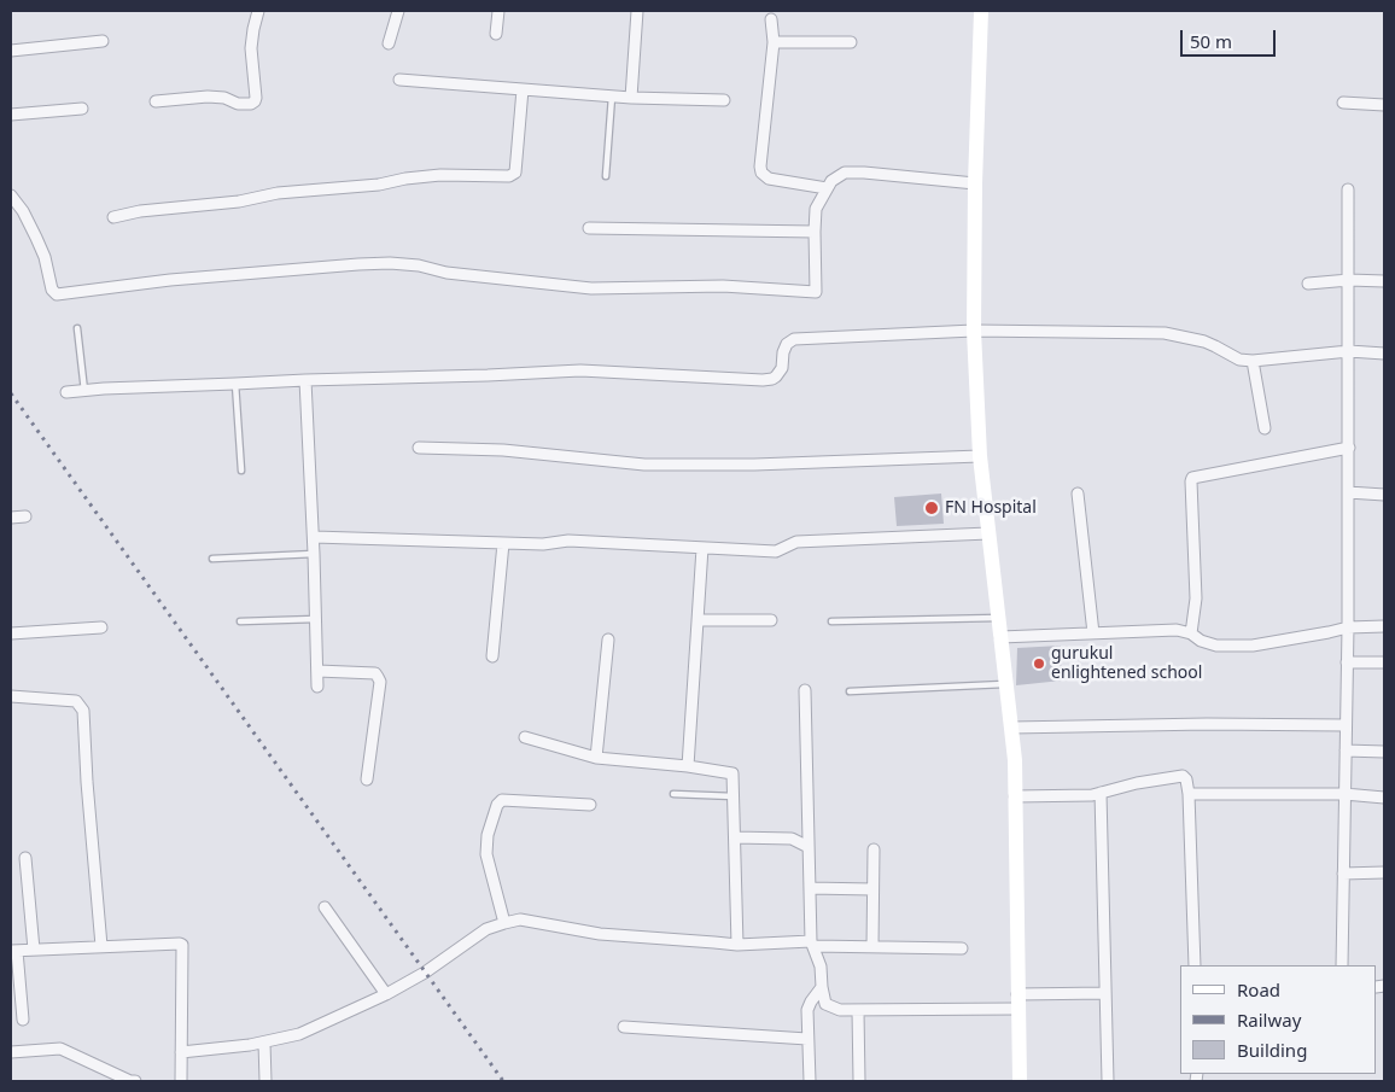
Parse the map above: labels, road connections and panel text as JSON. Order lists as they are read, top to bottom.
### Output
{
  "places": ["FN Hospital", "gurukul enlightened school"],
  "legend": ["Road", "Railway", "Building"],
  "scale_bar": "50 m"
}
